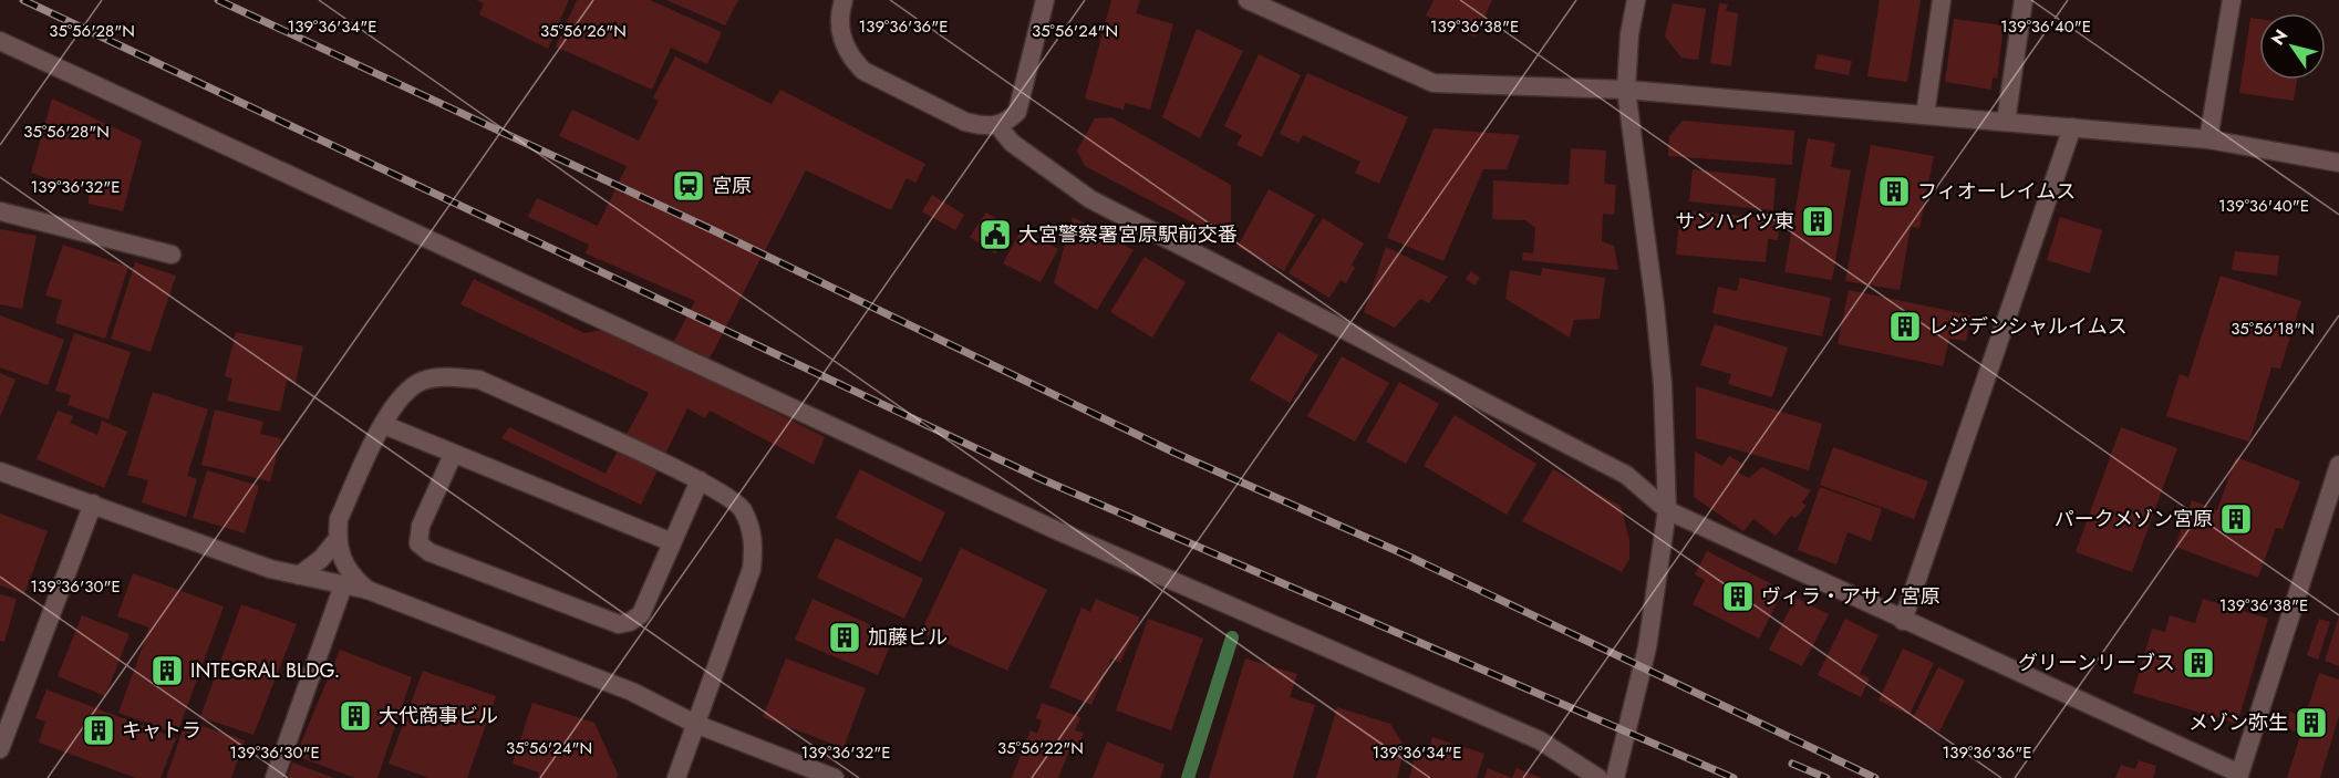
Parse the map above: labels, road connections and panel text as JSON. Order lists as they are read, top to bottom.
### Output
{
  "places": {
    "station": ["宮原"],
    "building": [
      "フィオーレイムス",
      "サンハイツ東",
      "レジデンシャルイムス",
      "パークメゾン宮原",
      "ヴィラ・アサノ宮原",
      "加藤ビル",
      "グリーンリーブス",
      "INTEGRAL BLDG.",
      "大代商事ビル",
      "メゾン弥生",
      "キャトラ"
    ],
    "public building": ["大宮警察署宮原駅前交番"]
  },
  "north": "top left",
  "coordinates": [
    "139°36'36\"E",
    "139°36'38\"E",
    "139°36'34\"E",
    "139°36'40\"E",
    "35°56'28\"N",
    "35°56'26\"N",
    "35°56'24\"N",
    "139°36'32\"E",
    "35°56'18\"N",
    "139°36'30\"E",
    "35°56'22\"N"
  ]
}
